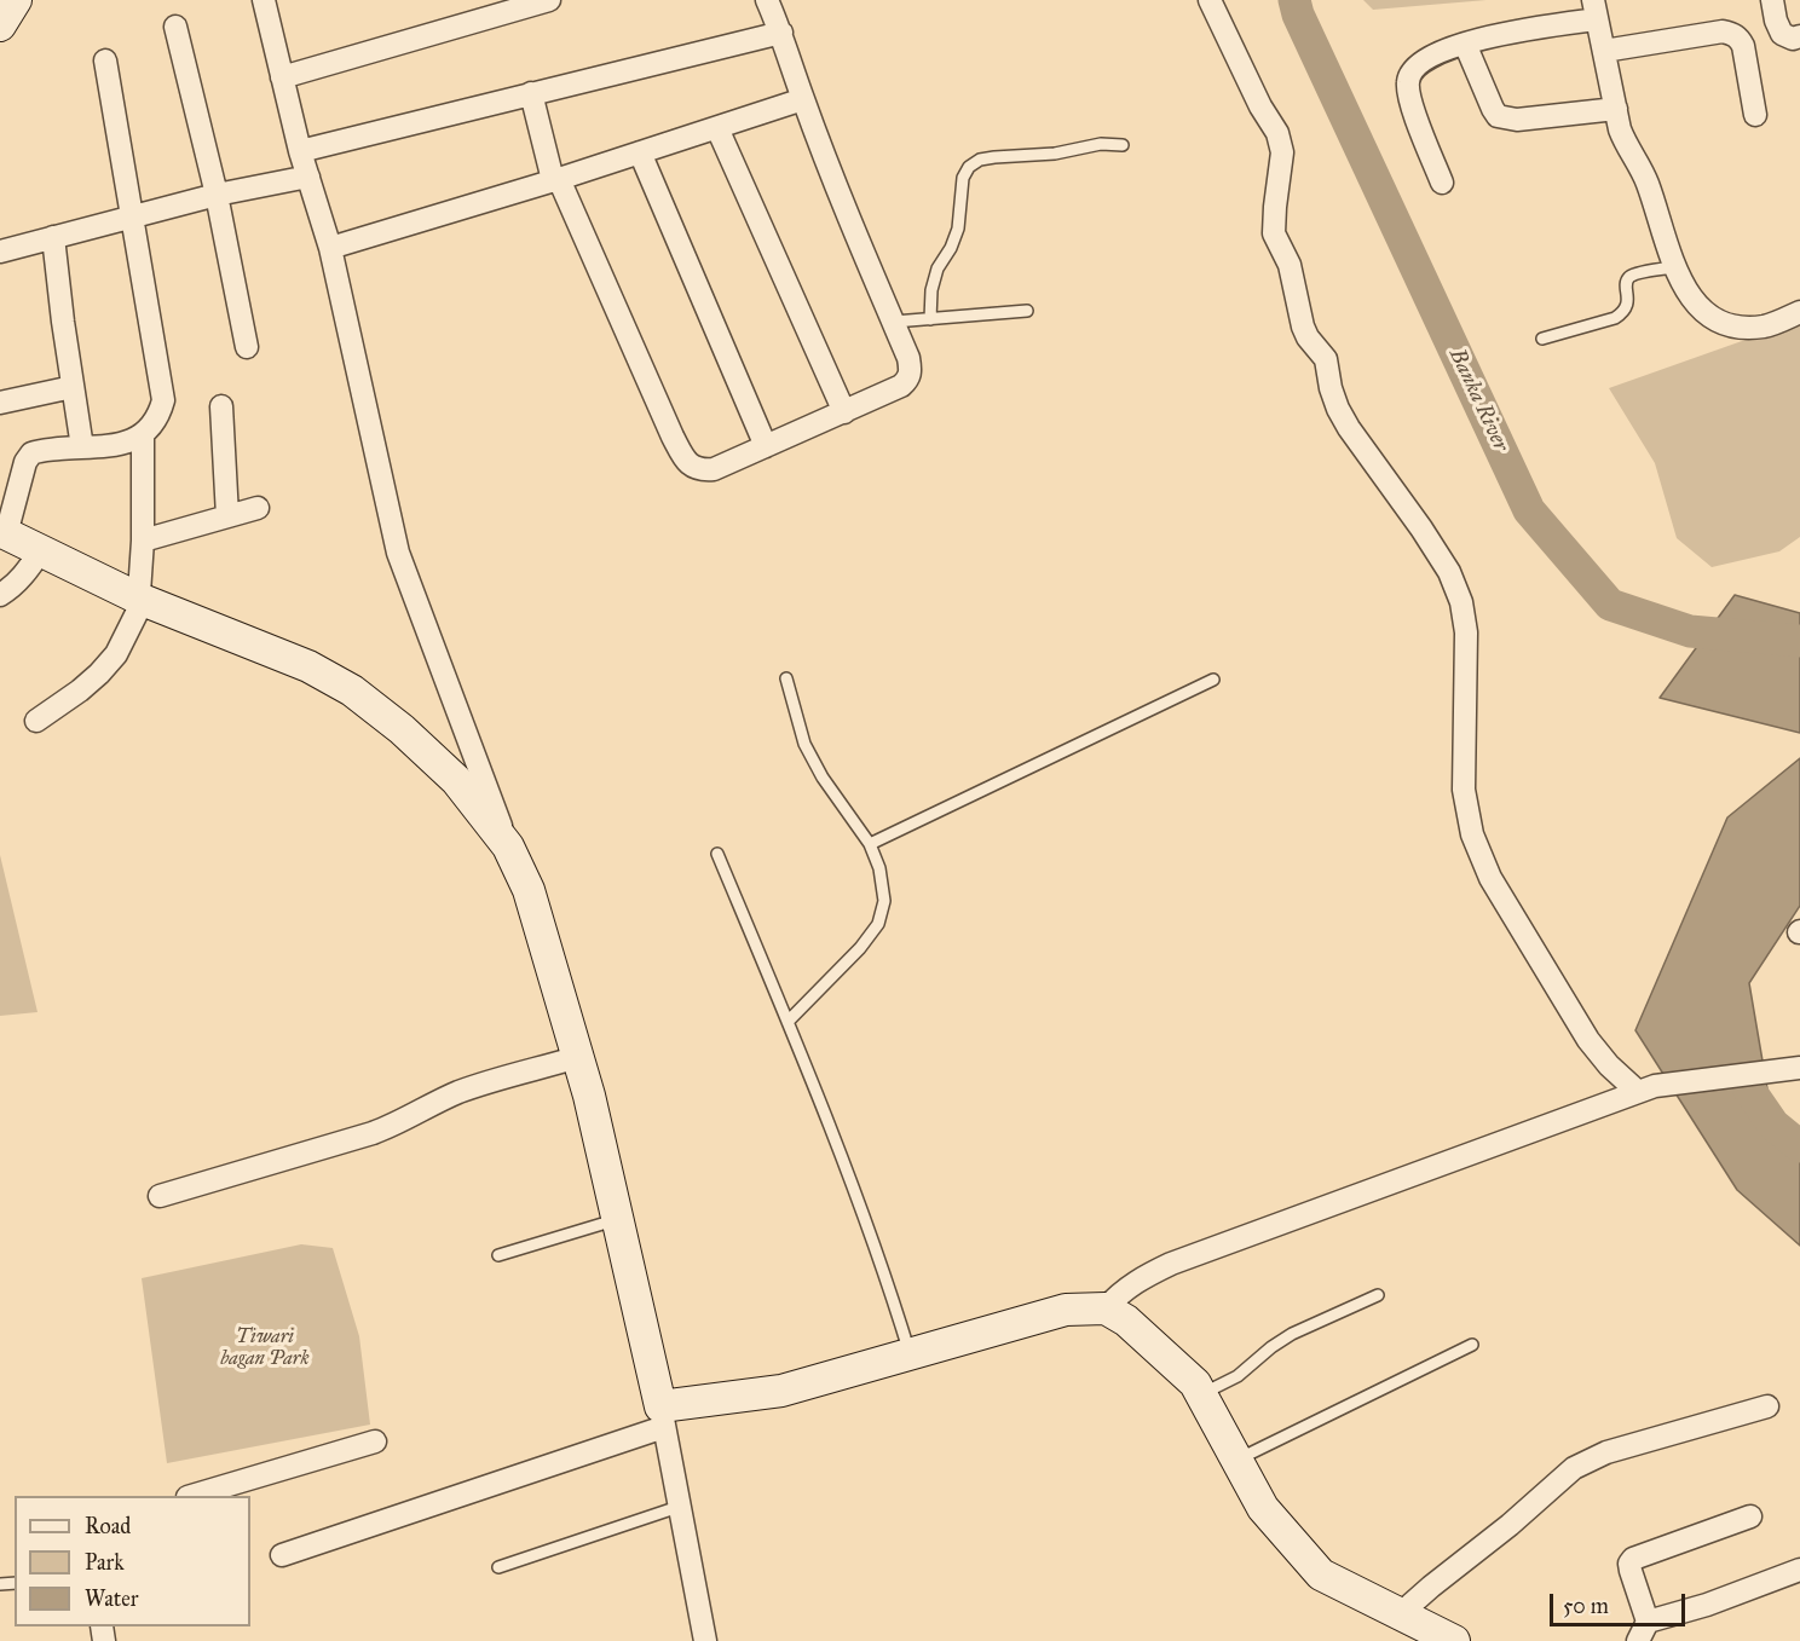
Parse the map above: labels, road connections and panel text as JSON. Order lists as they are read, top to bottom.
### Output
{
  "water": ["Banka River"],
  "parks": ["Tiwari bagan Park"],
  "legend": ["Road", "Park", "Water"],
  "scale_bar": "50 m"
}
